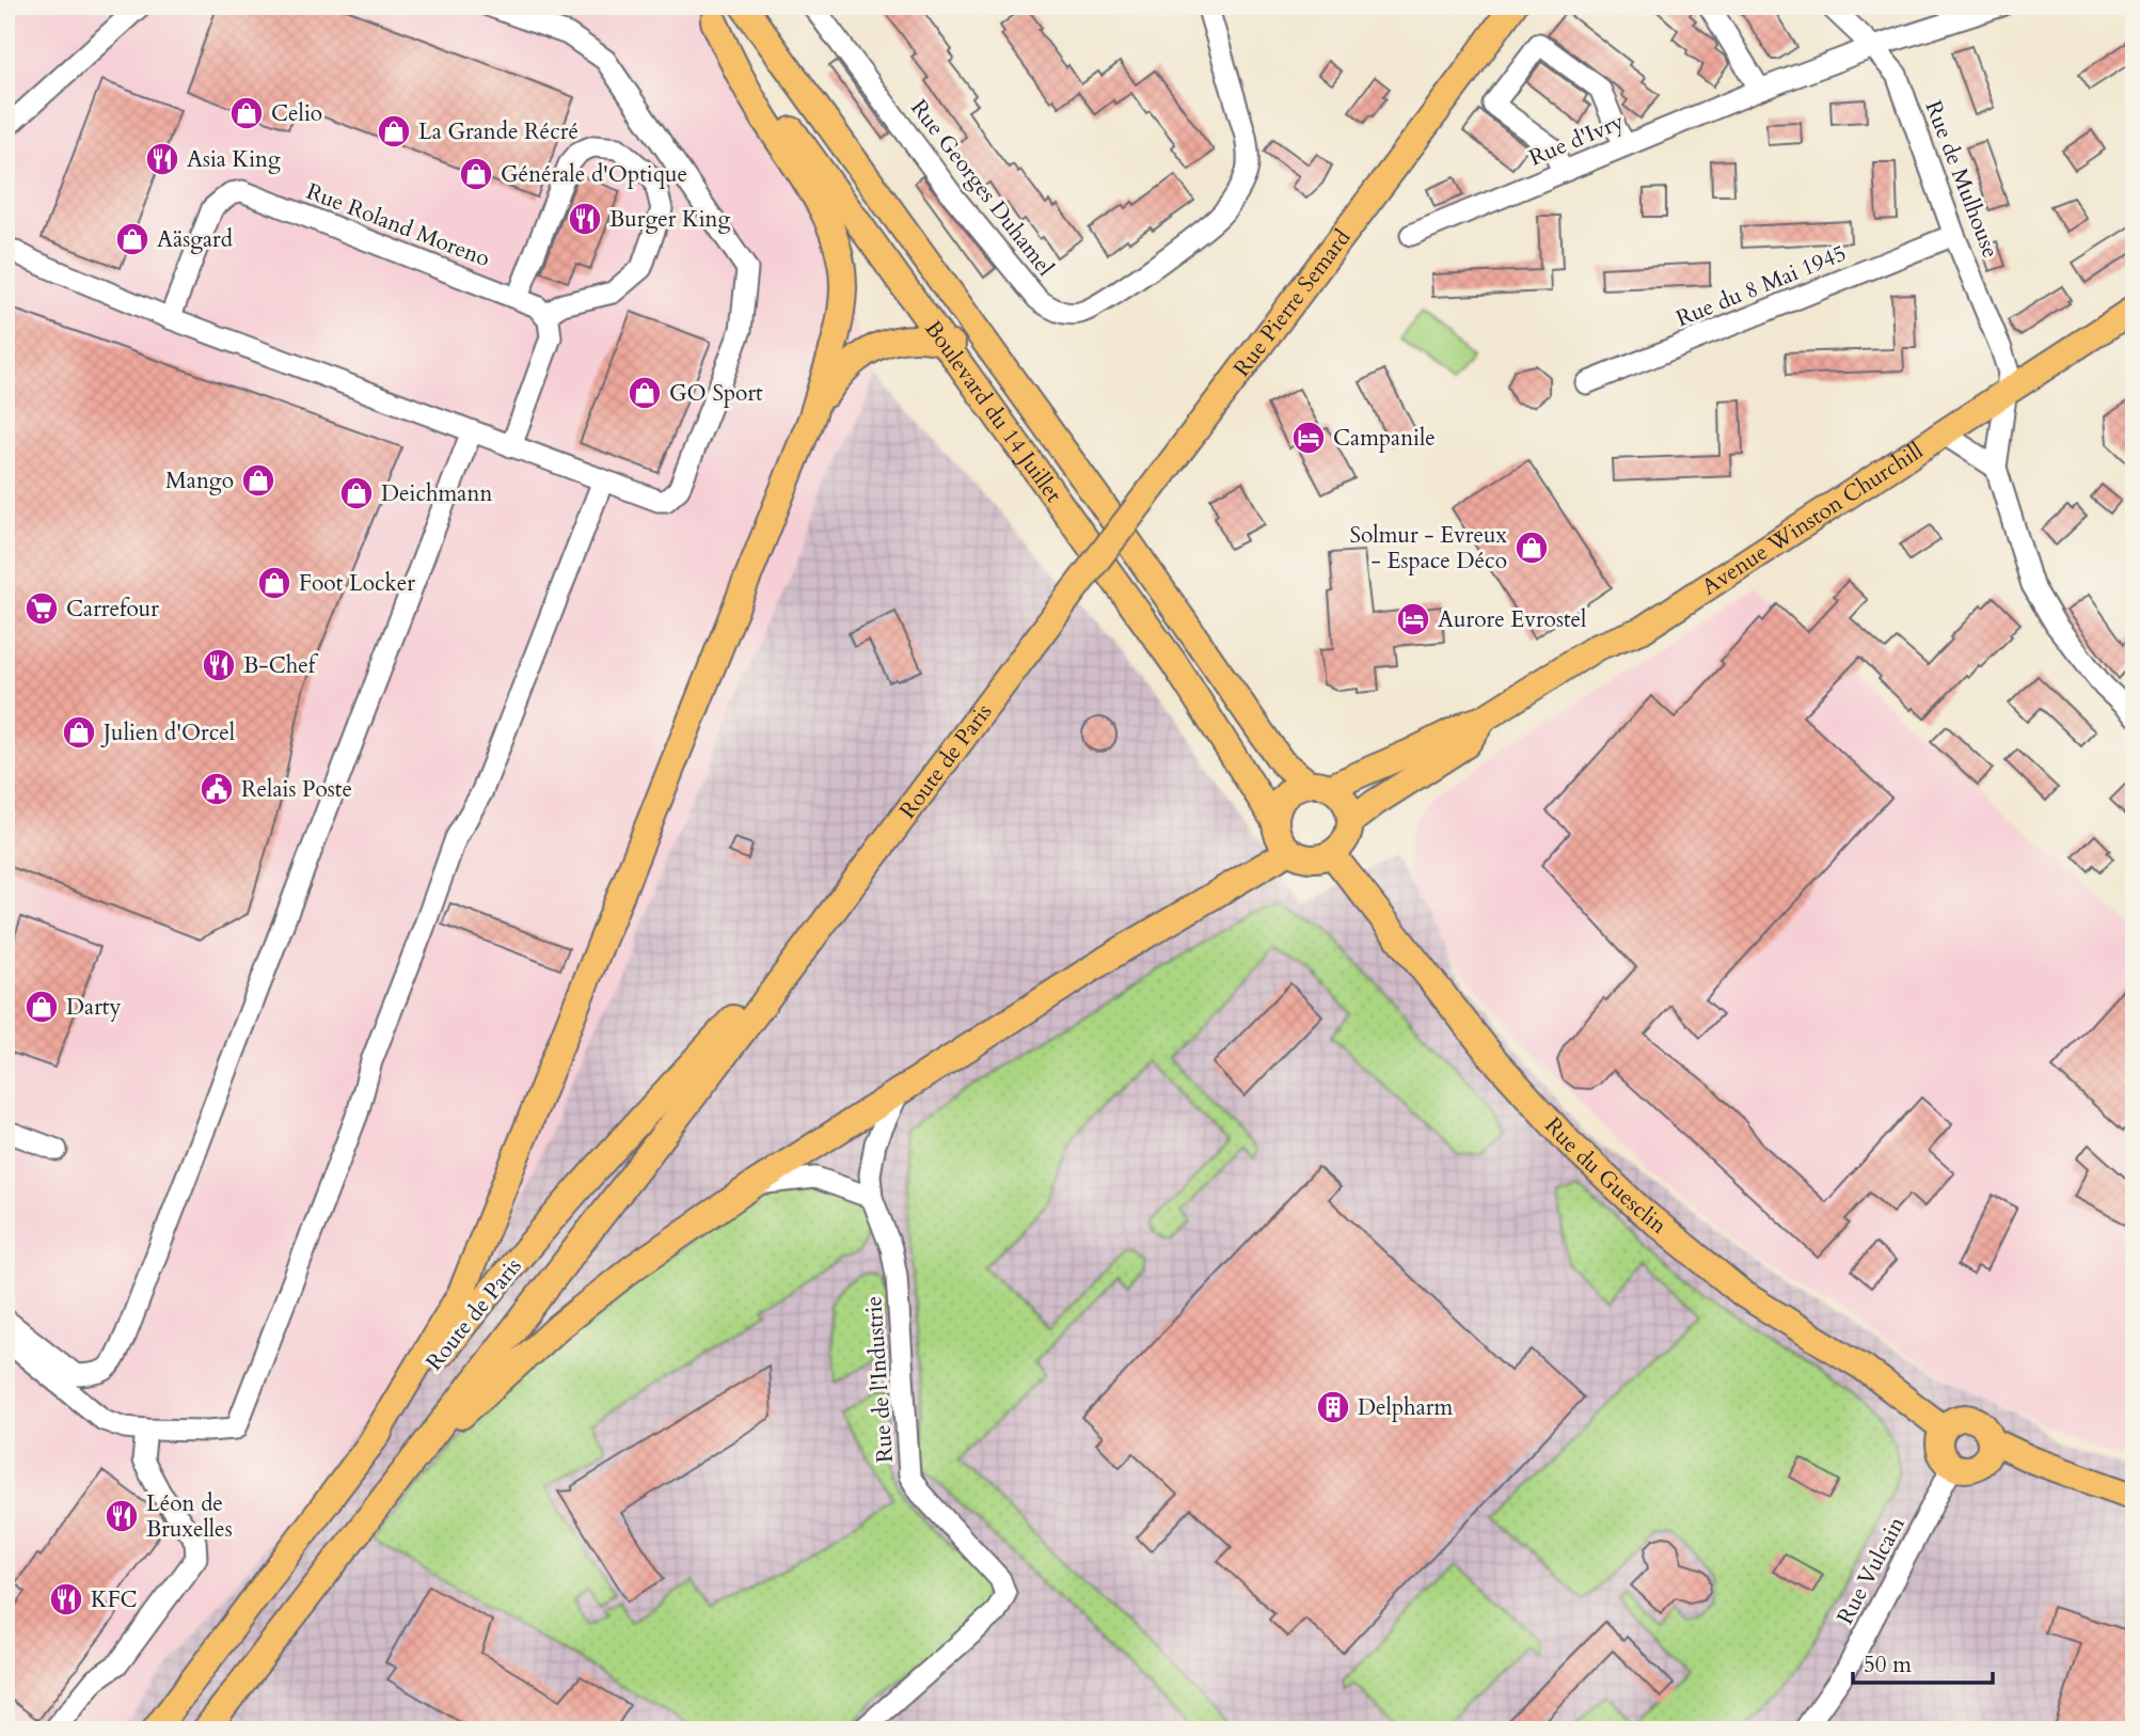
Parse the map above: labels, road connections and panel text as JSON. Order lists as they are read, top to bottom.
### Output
{
  "streets": {
    "main road": [
      "Rue Pierre Semard",
      "Boulevard du 14 Juillet",
      "Avenue Winston Churchill",
      "Route de Paris",
      "Rue du Guesclin"
    ],
    "street": [
      "Rue d'Ivry",
      "Rue de Mulhouse",
      "Rue Georges Duhamel",
      "Rue Roland Moreno",
      "Rue du 8 Mai 1945",
      "Rue de l'Industrie",
      "Rue Vulcain"
    ]
  },
  "crossings": [
    ["Rue d'Ivry", "Rue de Mulhouse"],
    ["Rue de Mulhouse", "Rue du 8 Mai 1945"],
    ["Rue de Mulhouse", "Avenue Winston Churchill"],
    ["Rue Pierre Semard", "Route de Paris"],
    ["Boulevard du 14 Juillet", "Rue du Guesclin"],
    ["Rue du Guesclin", "Rue Vulcain"]
  ],
  "places": {
    "shop": [
      "Celio",
      "La Grande Récré",
      "Générale d'Optique",
      "Aäsgard",
      "GO Sport",
      "Mango",
      "Deichmann",
      "Solmur - Evreux - Espace Déco",
      "Foot Locker",
      "Julien d'Orcel",
      "Darty"
    ],
    "restaurant": [
      "Asia King",
      "Burger King",
      "B-Chef",
      "Léon de Bruxelles",
      "KFC"
    ],
    "hotel": ["Campanile", "Aurore Evrostel"],
    "supermarket": ["Carrefour"],
    "public building": ["Relais Poste"],
    "building": ["Delpharm"]
  },
  "scale_bar": "50 m"
}
